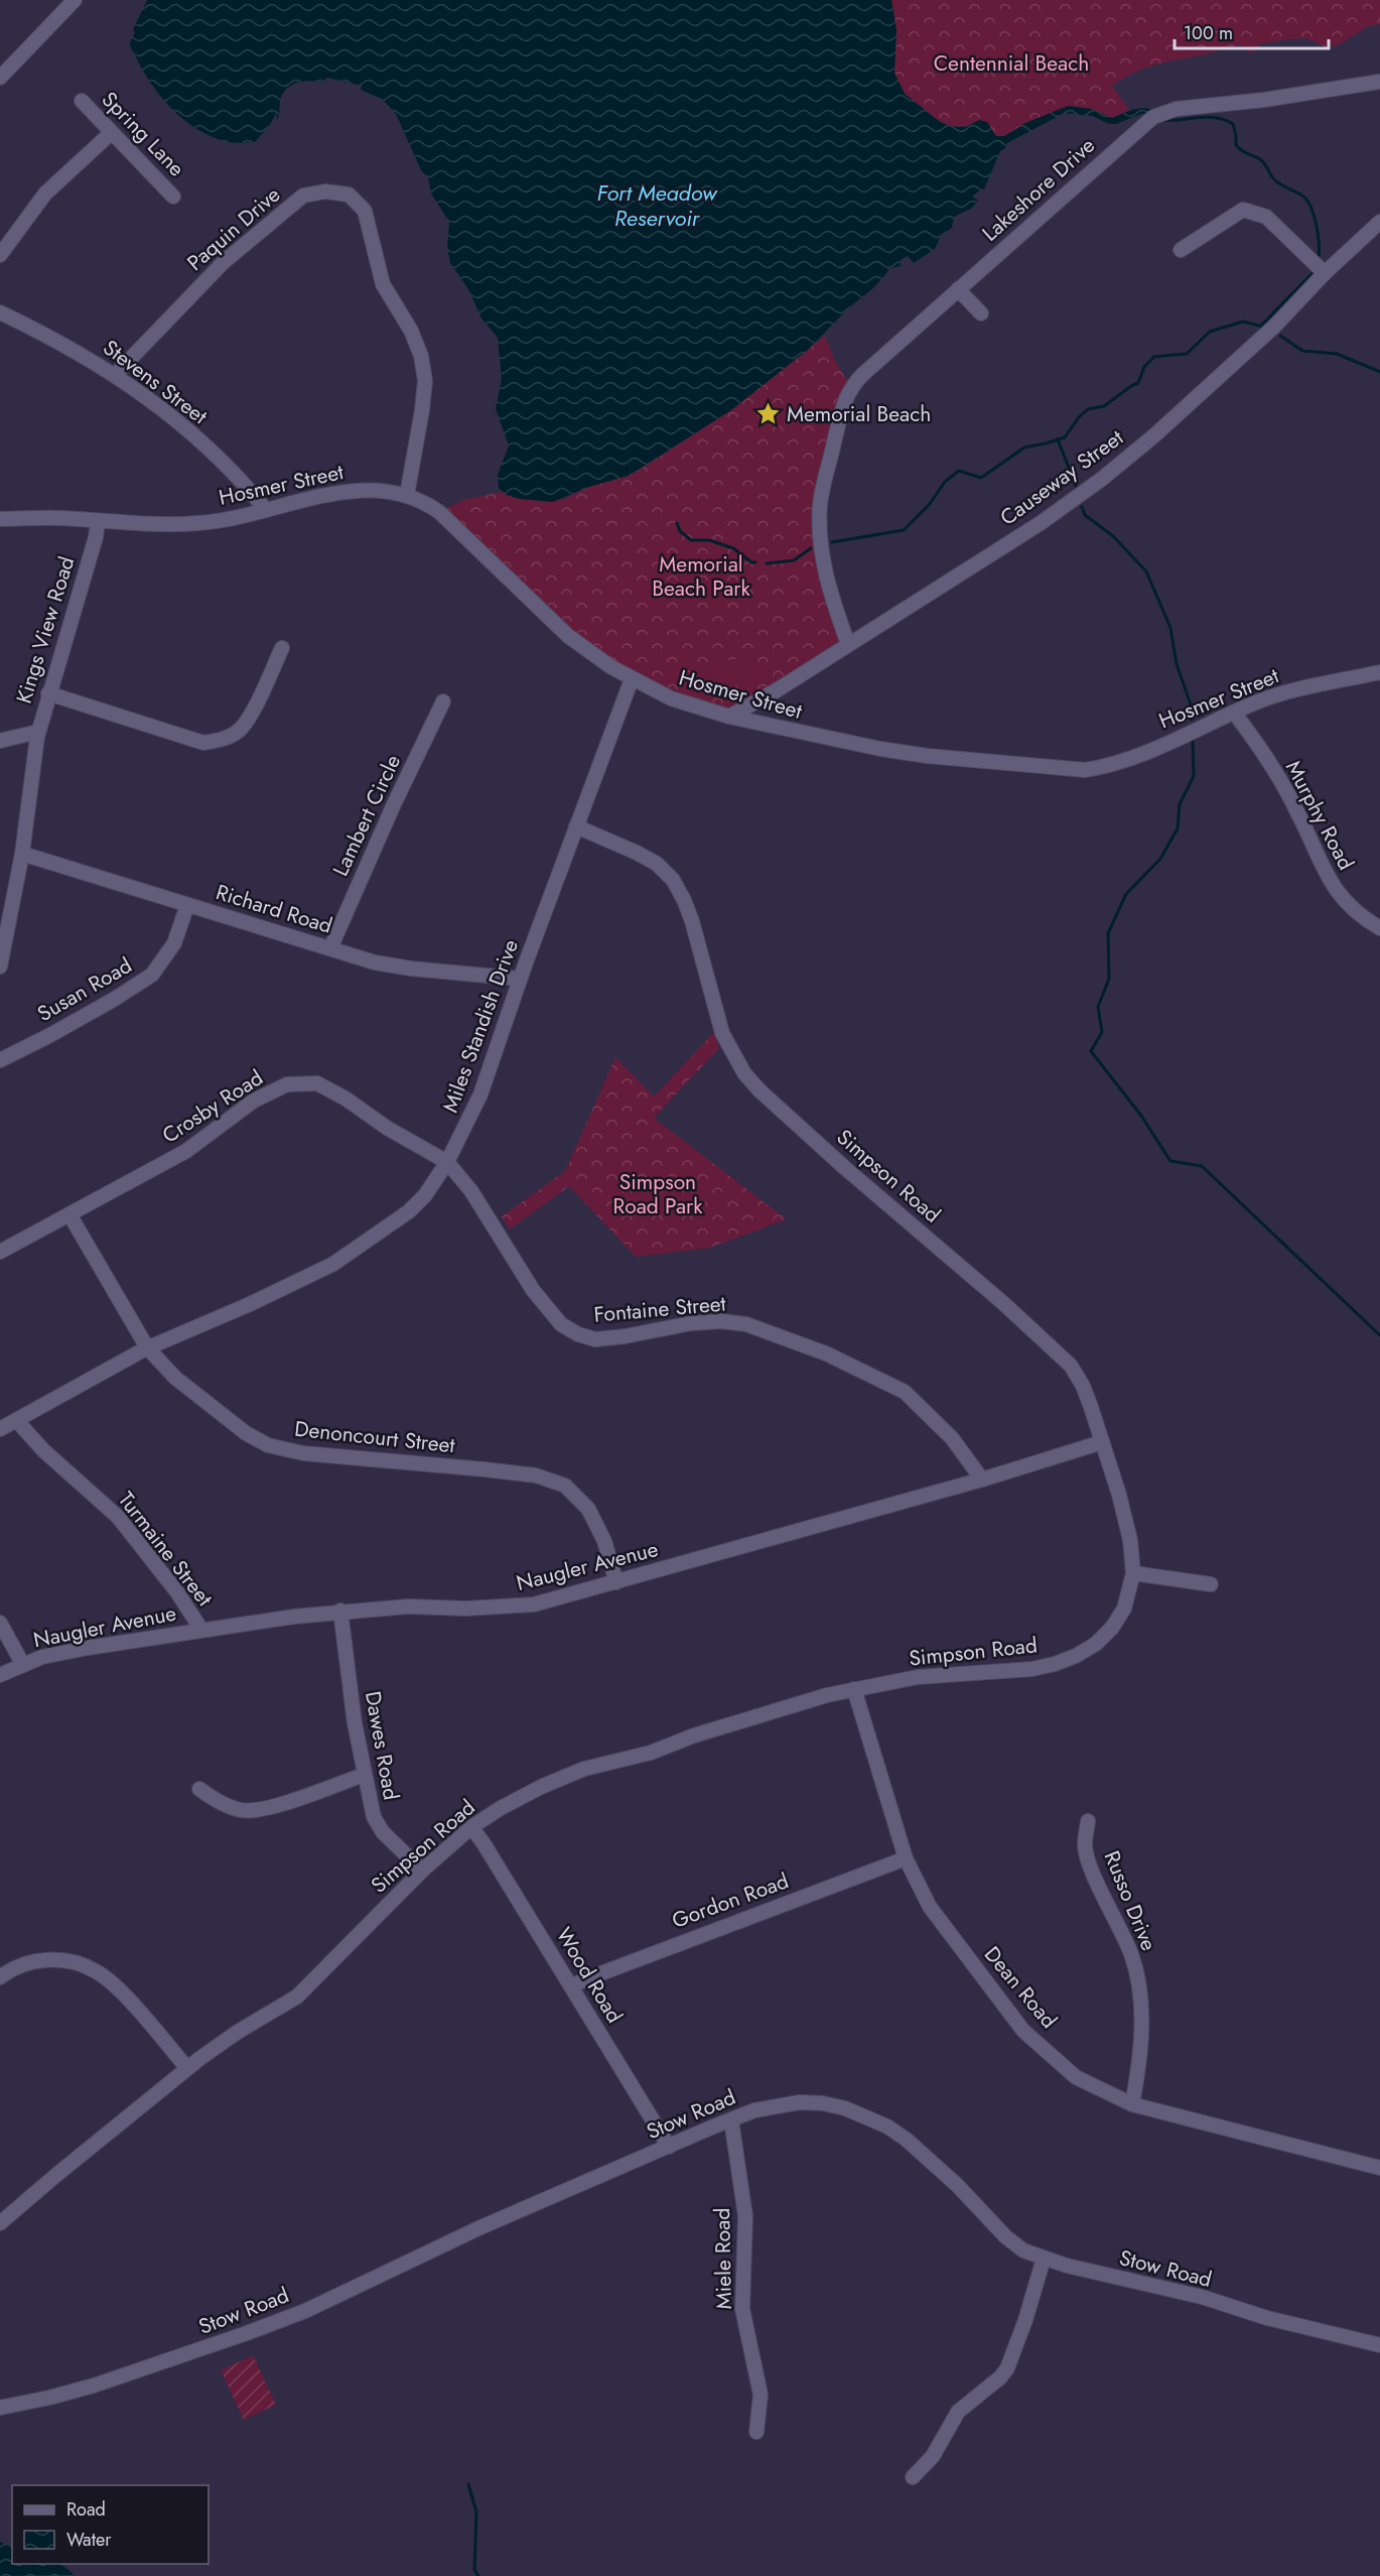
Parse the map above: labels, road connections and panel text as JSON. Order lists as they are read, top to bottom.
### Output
{
  "streets": {
    "street": [
      "Spring Lane",
      "Lakeshore Drive",
      "Paquin Drive",
      "Stevens Street",
      "Causeway Street",
      "Hosmer Street",
      "Kings View Road",
      "Lambert Circle",
      "Murphy Road",
      "Richard Road",
      "Susan Road",
      "Miles Standish Drive",
      "Crosby Road",
      "Simpson Road",
      "Fontaine Street",
      "Denoncourt Street",
      "Turmaine Street",
      "Naugler Avenue",
      "Dawes Road",
      "Gordon Road",
      "Russo Drive",
      "Wood Road",
      "Dean Road",
      "Stow Road",
      "Miele Road"
    ]
  },
  "crossings": [
    ["Lakeshore Drive", "Causeway Street"],
    ["Paquin Drive", "Stevens Street"],
    ["Paquin Drive", "Hosmer Street"],
    ["Stevens Street", "Hosmer Street"],
    ["Causeway Street", "Hosmer Street"],
    ["Hosmer Street", "Kings View Road"],
    ["Hosmer Street", "Murphy Road"],
    ["Hosmer Street", "Miles Standish Drive"],
    ["Kings View Road", "Richard Road"],
    ["Lambert Circle", "Richard Road"],
    ["Richard Road", "Susan Road"],
    ["Richard Road", "Miles Standish Drive"],
    ["Miles Standish Drive", "Crosby Road"],
    ["Miles Standish Drive", "Simpson Road"],
    ["Miles Standish Drive", "Fontaine Street"],
    ["Miles Standish Drive", "Denoncourt Street"],
    ["Miles Standish Drive", "Turmaine Street"],
    ["Crosby Road", "Fontaine Street"],
    ["Crosby Road", "Denoncourt Street"],
    ["Simpson Road", "Naugler Avenue"],
    ["Simpson Road", "Dawes Road"],
    ["Simpson Road", "Wood Road"],
    ["Simpson Road", "Dean Road"],
    ["Fontaine Street", "Naugler Avenue"],
    ["Denoncourt Street", "Naugler Avenue"],
    ["Turmaine Street", "Naugler Avenue"],
    ["Naugler Avenue", "Dawes Road"],
    ["Gordon Road", "Wood Road"],
    ["Gordon Road", "Dean Road"],
    ["Russo Drive", "Dean Road"],
    ["Wood Road", "Stow Road"],
    ["Stow Road", "Miele Road"]
  ],
  "water": ["Fort Meadow Reservoir"],
  "parks": ["Centennial Beach", "Memorial Beach Park", "Simpson Road Park"],
  "places": {
    "place": ["Memorial Beach"]
  },
  "legend": ["Road", "Water"],
  "scale_bar": "100 m"
}
